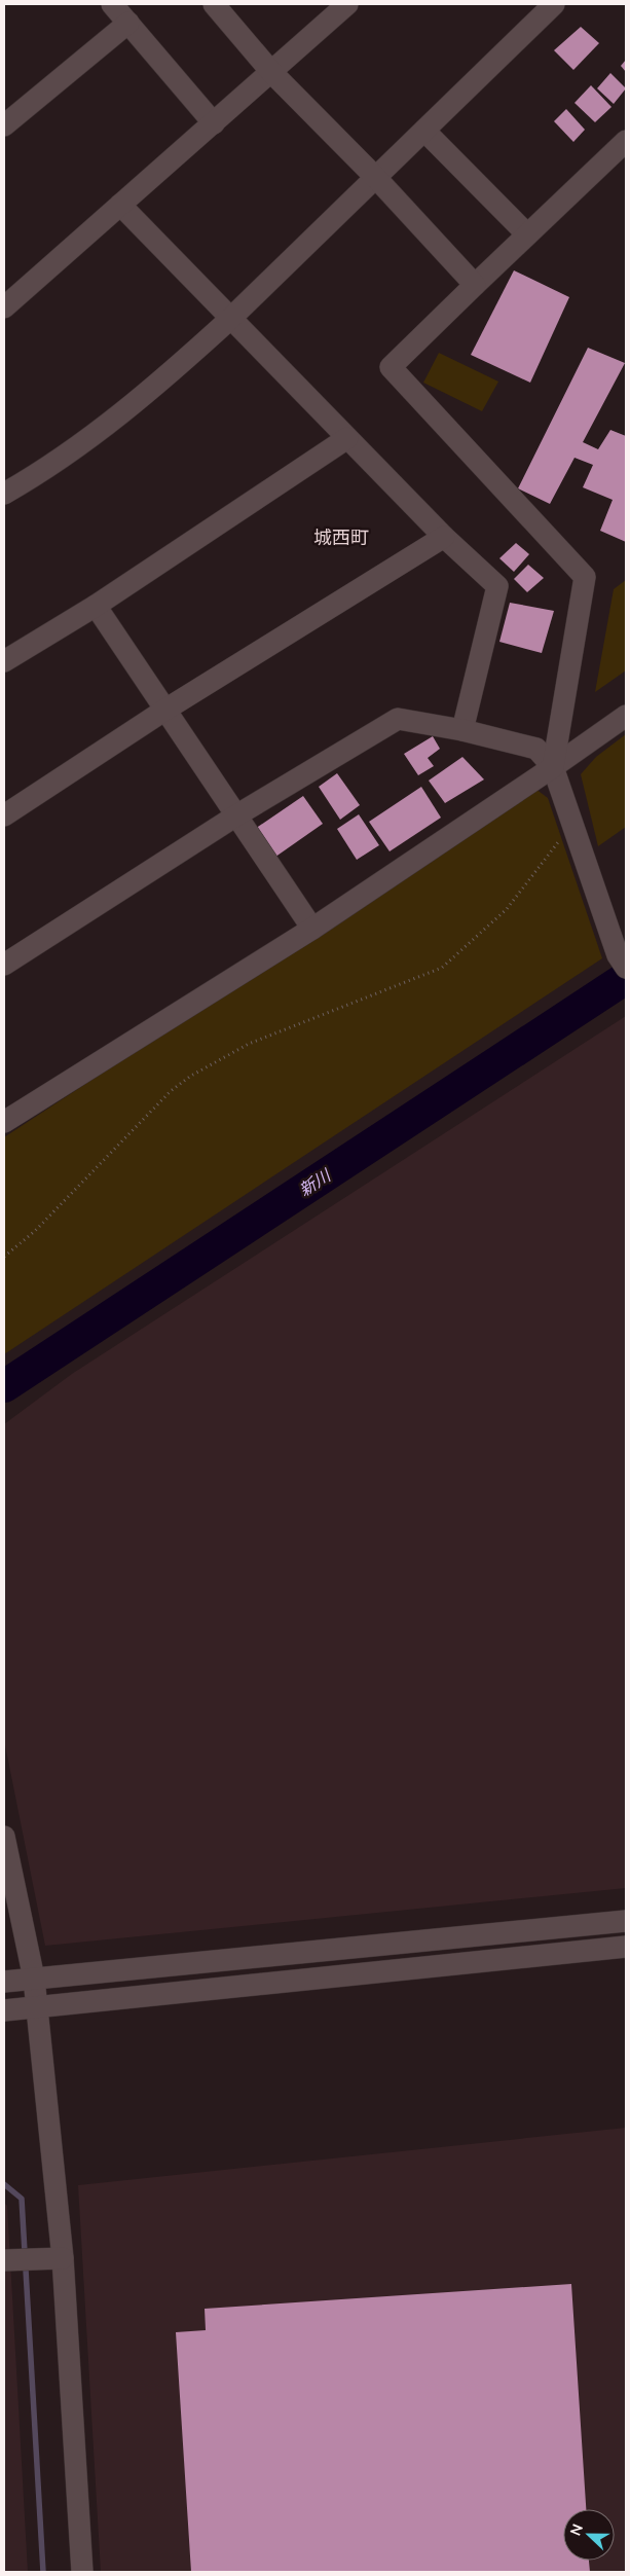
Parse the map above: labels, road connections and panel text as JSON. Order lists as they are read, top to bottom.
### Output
{
  "districts": ["城西町"],
  "water": ["新川"],
  "north": "left"
}
